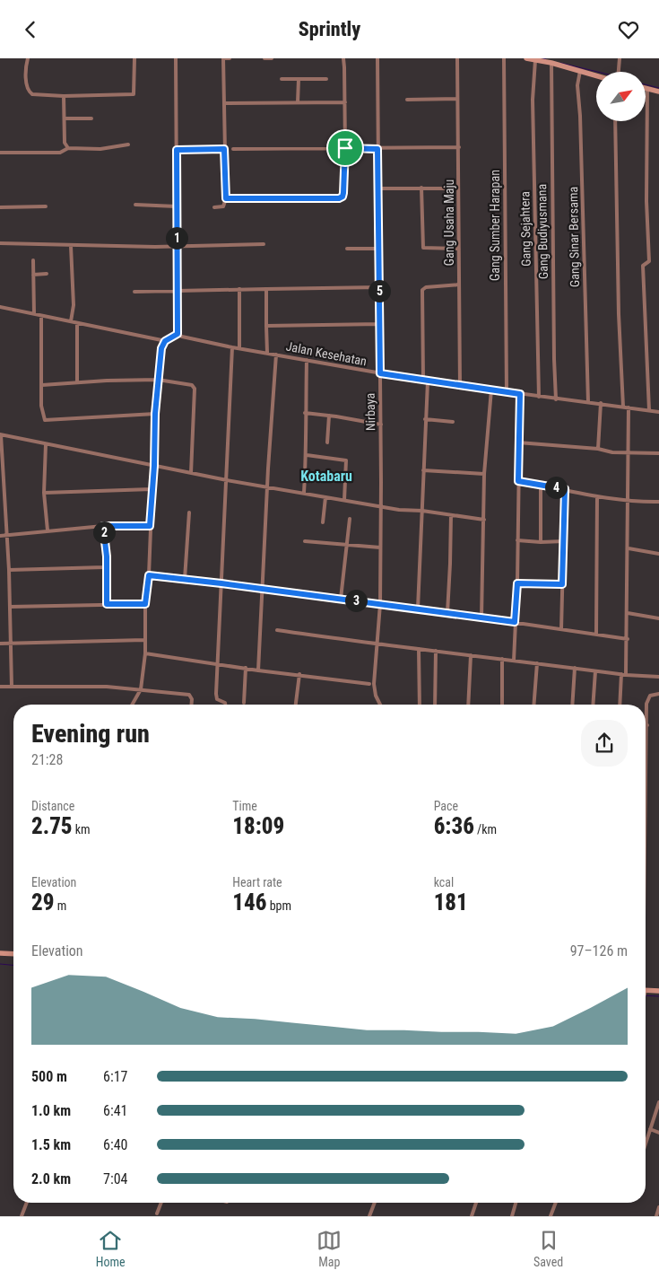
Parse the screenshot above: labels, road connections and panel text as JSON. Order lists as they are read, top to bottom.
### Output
{
  "streets": {
    "street": [
      "Gang Usaha Maju",
      "Gang Sumber Harapan",
      "Gang Sejahtera",
      "Gang Budiyusmana",
      "Gang Sinar Bersama",
      "Jalan Kesehatan",
      "Nirbaya"
    ]
  },
  "crossings": [
    ["Gang Usaha Maju", "Jalan Kesehatan"],
    ["Gang Sumber Harapan", "Jalan Kesehatan"],
    ["Gang Sejahtera", "Jalan Kesehatan"],
    ["Gang Budiyusmana", "Jalan Kesehatan"],
    ["Gang Sinar Bersama", "Jalan Kesehatan"],
    ["Jalan Kesehatan", "Nirbaya"]
  ],
  "districts": ["Kotabaru"],
  "north": "top right",
  "page": {
    "header": "Sprintly",
    "pins": [
      "1",
      "5",
      "4",
      "2",
      "3"
    ],
    "heading": ["Evening run", "21:28"],
    "stats": [
      ["Distance", "2.75 km"],
      ["Time", "18:09"],
      ["Pace", "6:36 /km"],
      ["Elevation", "29 m"],
      ["Heart rate", "146 bpm"],
      ["kcal", "181"]
    ],
    "chart": ["Elevation", "97–126 m"],
    "list": [
      {
        "name": "500 m",
        "note": "6:17"
      },
      {
        "name": "1.0 km",
        "note": "6:41"
      },
      {
        "name": "1.5 km",
        "note": "6:40"
      },
      {
        "name": "2.0 km",
        "note": "7:04"
      }
    ],
    "tabs": ["Home", "Map", "Saved"]
  }
}
